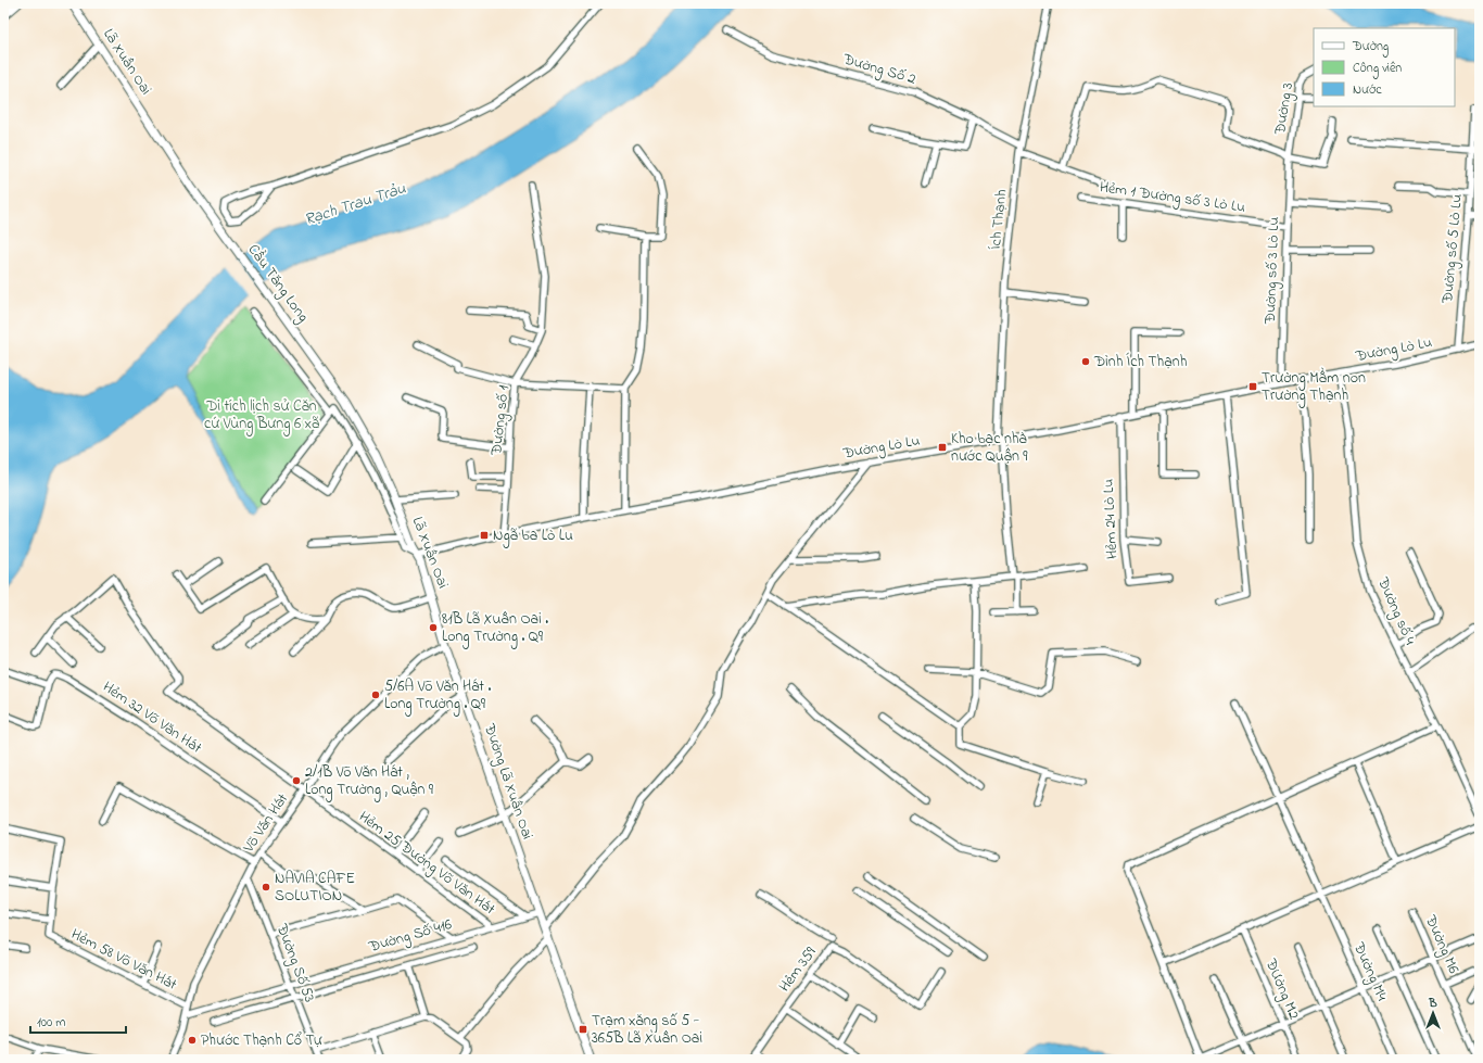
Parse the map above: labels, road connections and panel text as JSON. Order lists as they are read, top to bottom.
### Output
{
  "streets": {
    "main road": ["Lã Xuân Oai", "Cầu Tăng Long", "Đường Lã Xuân Oai"],
    "street": [
      "Đường Số 2",
      "Đường 3",
      "Hẻm 1 Đường số 3 Lò Lu",
      "Ích Thạnh",
      "Đường số 5 Lò Lu",
      "Đường số 3 Lò Lu",
      "Đường Lò Lu",
      "Đường số 1",
      "Hẻm 24 Lò Lu",
      "Đường số 4",
      "Hẻm 32 Võ Văn Hát",
      "Võ Văn Hát",
      "Hẻm 25 Đường Võ Văn Hát",
      "Đường Số 416",
      "Đường M6",
      "Hẻm 58 Võ Văn Hát",
      "Đường Số 53",
      "Hẻm 359",
      "Đường M4",
      "ĐƯờng M2"
    ]
  },
  "crossings": [
    ["Lã Xuân Oai", "Cầu Tăng Long"],
    ["Lã Xuân Oai", "Đường Lò Lu"],
    ["Lã Xuân Oai", "Đường Lã Xuân Oai"],
    ["Lã Xuân Oai", "Võ Văn Hát"],
    ["Đường Số 2", "Ích Thạnh"],
    ["Đường 3", "Đường số 3 Lò Lu"],
    ["Hẻm 1 Đường số 3 Lò Lu", "Đường số 3 Lò Lu"],
    ["Ích Thạnh", "Đường Lò Lu"],
    ["Đường số 5 Lò Lu", "Đường Lò Lu"],
    ["Đường số 3 Lò Lu", "Đường Lò Lu"],
    ["Đường Lò Lu", "Đường số 1"],
    ["Đường Lò Lu", "Hẻm 24 Lò Lu"],
    ["Đường Lò Lu", "Đường số 4"],
    ["Hẻm 32 Võ Văn Hát", "Võ Văn Hát"],
    ["Đường Lã Xuân Oai", "Võ Văn Hát"],
    ["Đường Lã Xuân Oai", "Đường Số 416"],
    ["Võ Văn Hát", "Hẻm 25 Đường Võ Văn Hát"],
    ["Võ Văn Hát", "Đường Số 416"],
    ["Võ Văn Hát", "Hẻm 58 Võ Văn Hát"],
    ["Võ Văn Hát", "Đường Số 53"],
    ["Hẻm 25 Đường Võ Văn Hát", "Đường Số 416"],
    ["Đường Số 416", "Đường Số 53"]
  ],
  "water": ["Rạch Trau Trảu"],
  "parks": ["Di tích lịch sử Căn cứ Vùng Bưng 6 xã"],
  "places": {
    "other": [
      "Đình Ích Thạnh",
      "81B Lã Xuân Oai . Long Trường . Q9",
      "5/6A Võ Văn Hát . Long Trường . Q9",
      "2/1B Võ Văn Hát , Long Trường , Quận 9",
      "NAVIA CAFE SOLUTION",
      "Phước Thạnh Cổ Tự"
    ],
    "transit": [
      "Trường Mầm non Trường Thạnh",
      "Kho bạc nhà nước Quận 9",
      "Ngã ba Lò Lu",
      "Trạm xăng số 5 - 365B Lã Xuân Oai"
    ]
  },
  "legend": ["Đường", "Công viên", "Nước"],
  "scale_bar": "100 m",
  "north": "top"
}
